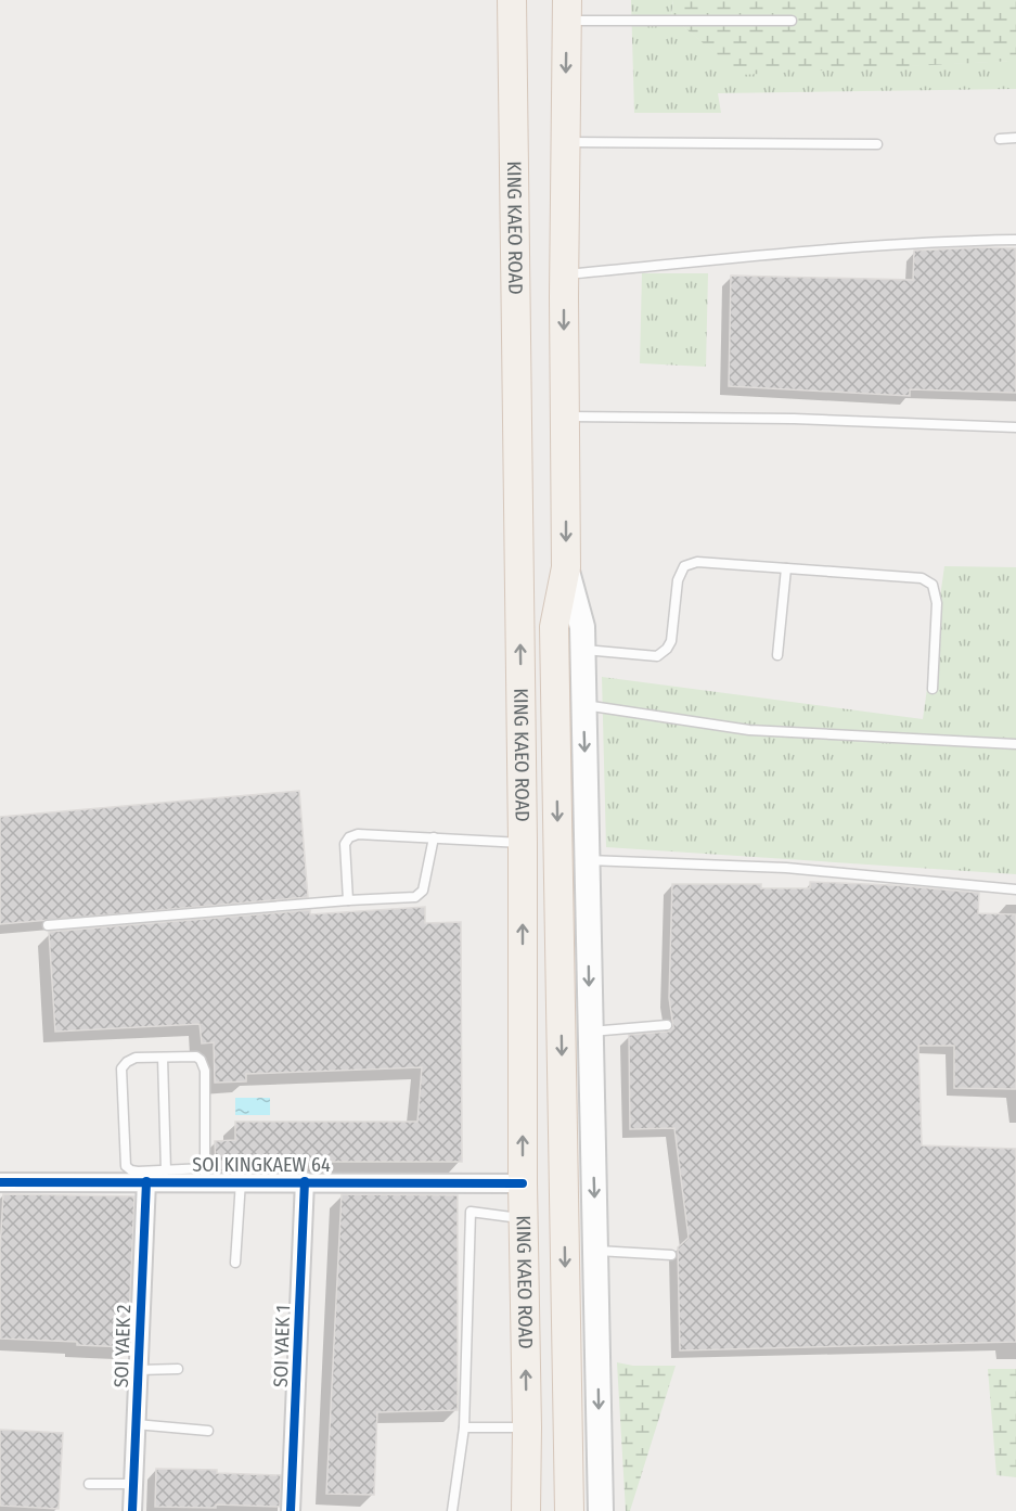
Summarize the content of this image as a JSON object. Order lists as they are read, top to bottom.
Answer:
{
  "streets": {
    "main road": ["KING KAEO ROAD"],
    "street": ["SOI KINGKAEW 64", "SOI YAEK 2", "SOI YAEK 1"]
  },
  "crossings": [
    ["KING KAEO ROAD", "SOI KINGKAEW 64"],
    ["SOI KINGKAEW 64", "SOI YAEK 2"],
    ["SOI KINGKAEW 64", "SOI YAEK 1"]
  ]
}
